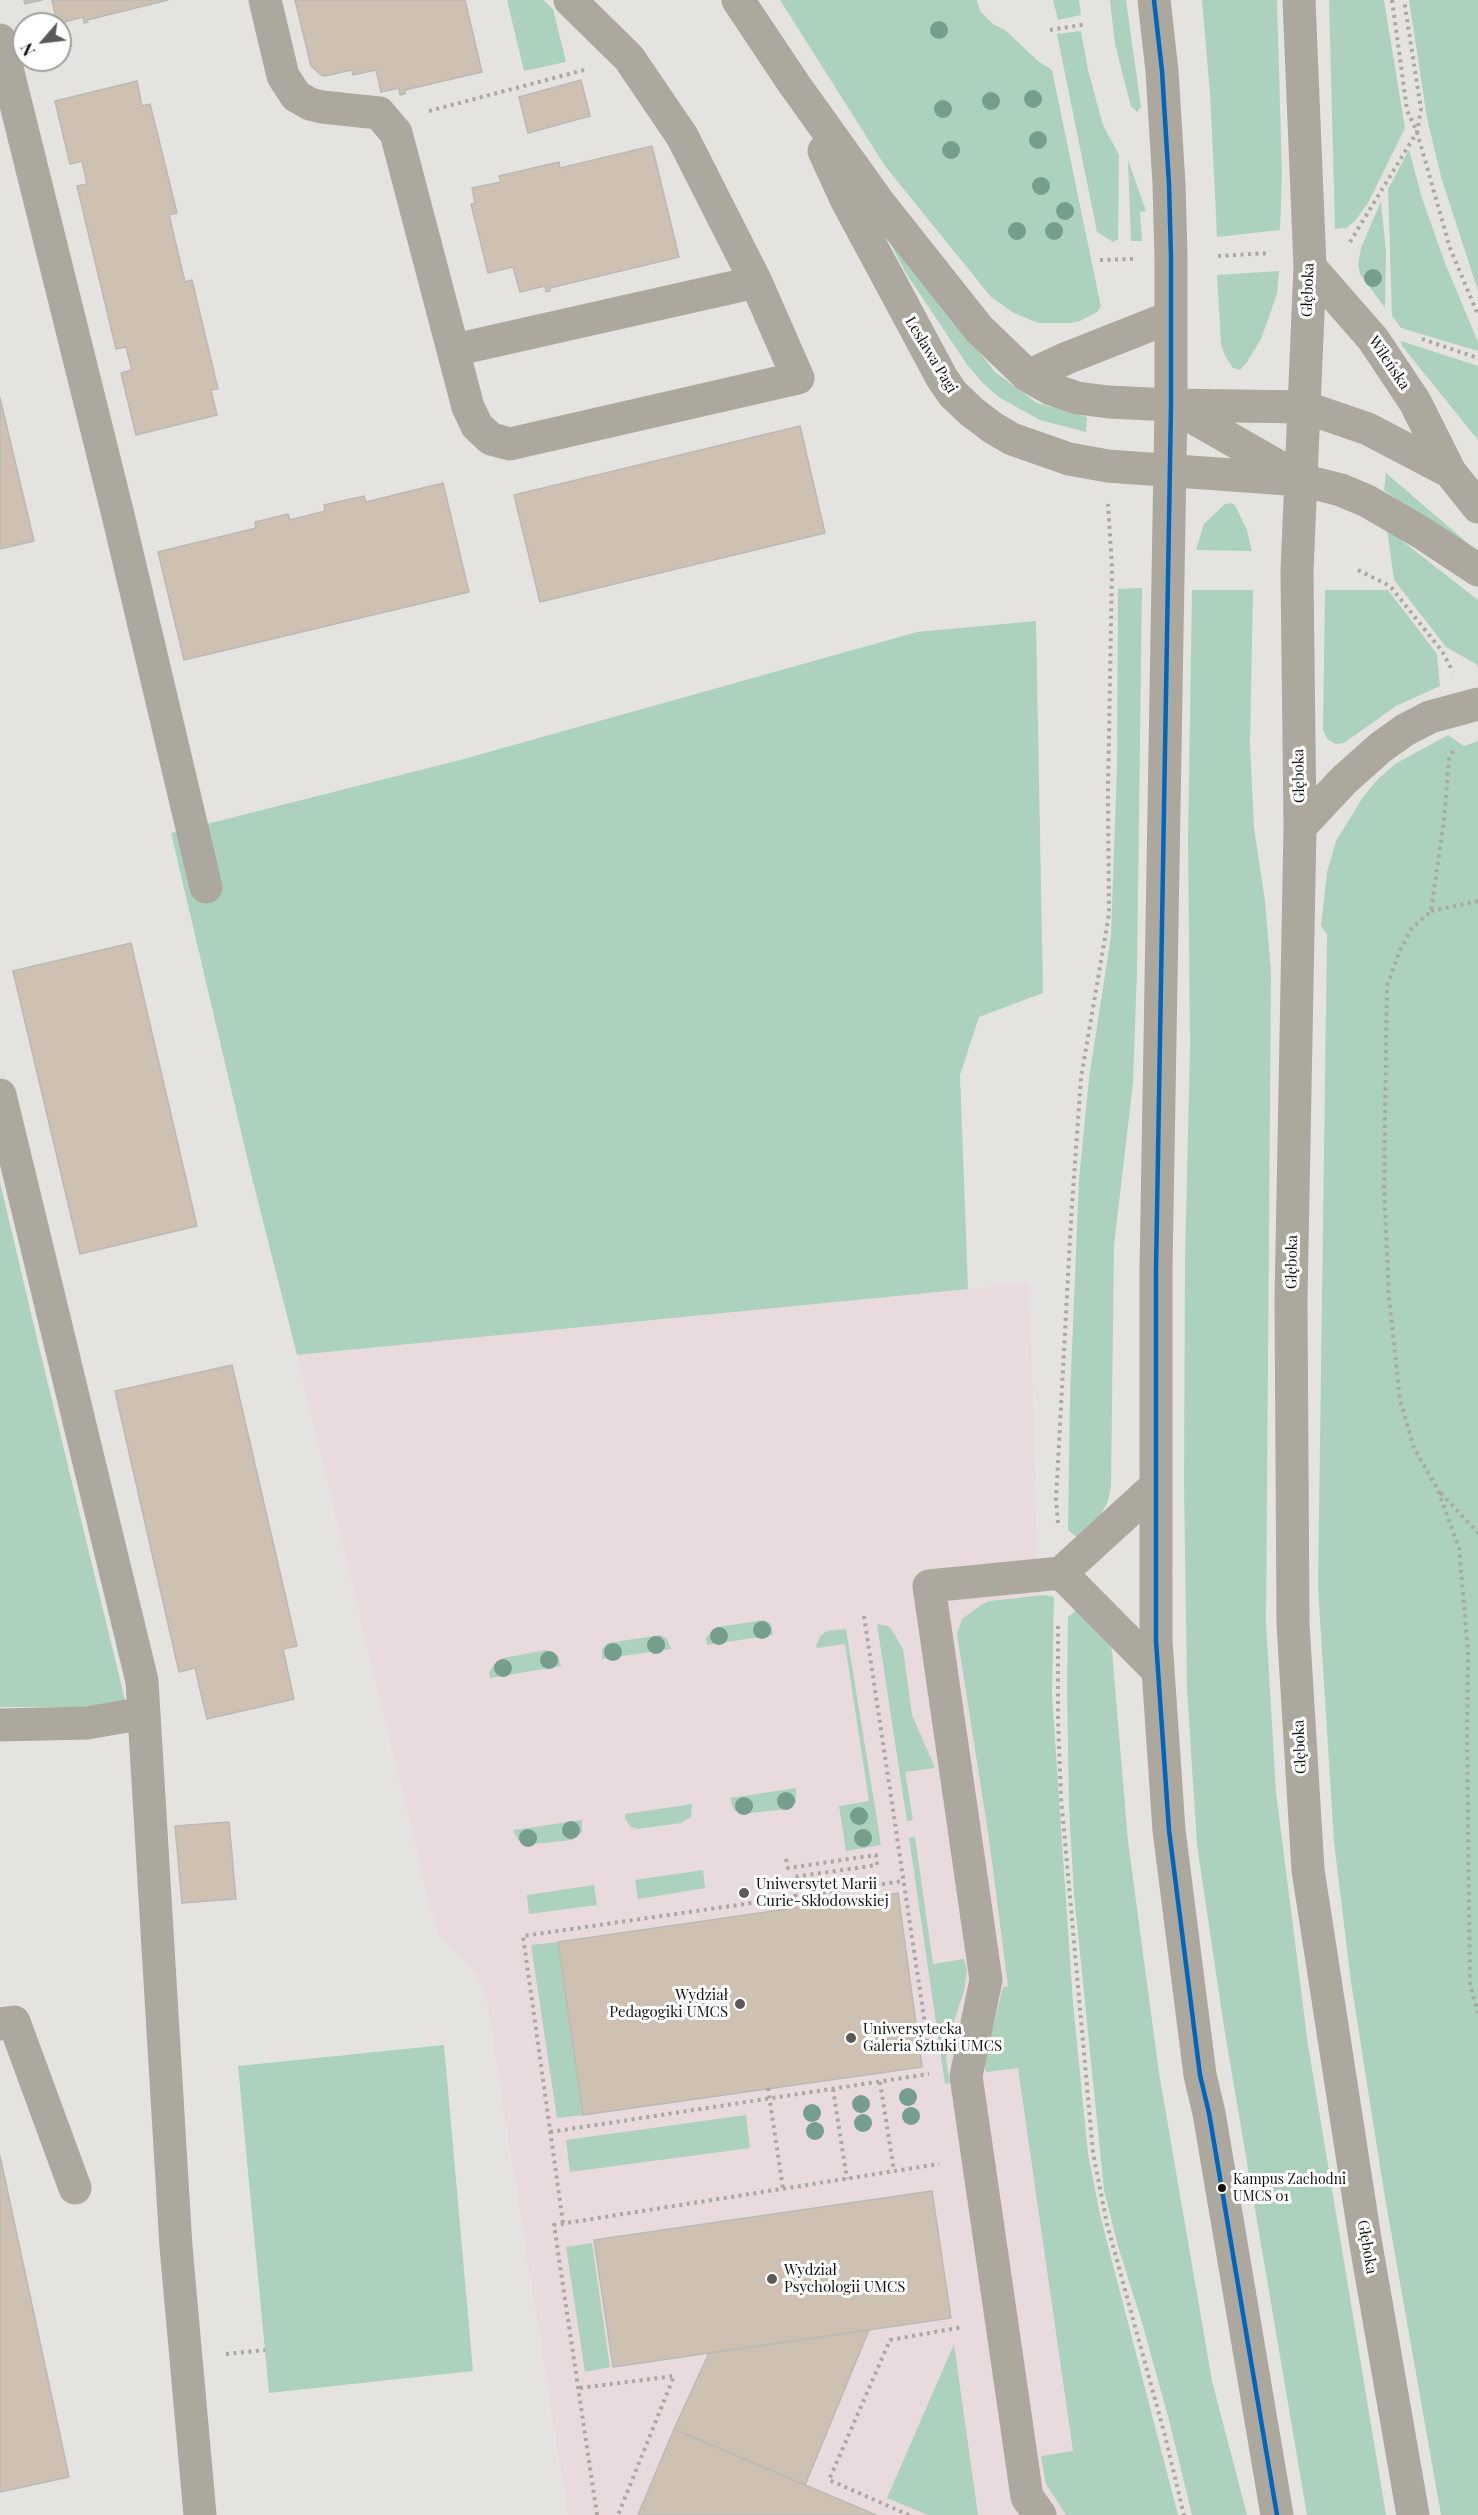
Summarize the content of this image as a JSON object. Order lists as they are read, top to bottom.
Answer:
{
  "streets": {
    "street": ["Głęboka", "Lesława Pagi", "Wileńska"]
  },
  "crossings": [
    ["Głęboka", "Lesława Pagi"],
    ["Głęboka", "Wileńska"],
    ["Lesława Pagi", "Wileńska"]
  ],
  "places": [
    "Uniwersytet Marii Curie-Skłodowskiej",
    "Wydział Pedagogiki UMCS",
    "Uniwersytecka Galeria Sztuki UMCS",
    "Kampus Zachodni UMCS 01",
    "Wydział Psychologii UMCS"
  ],
  "north": "bottom left"
}
